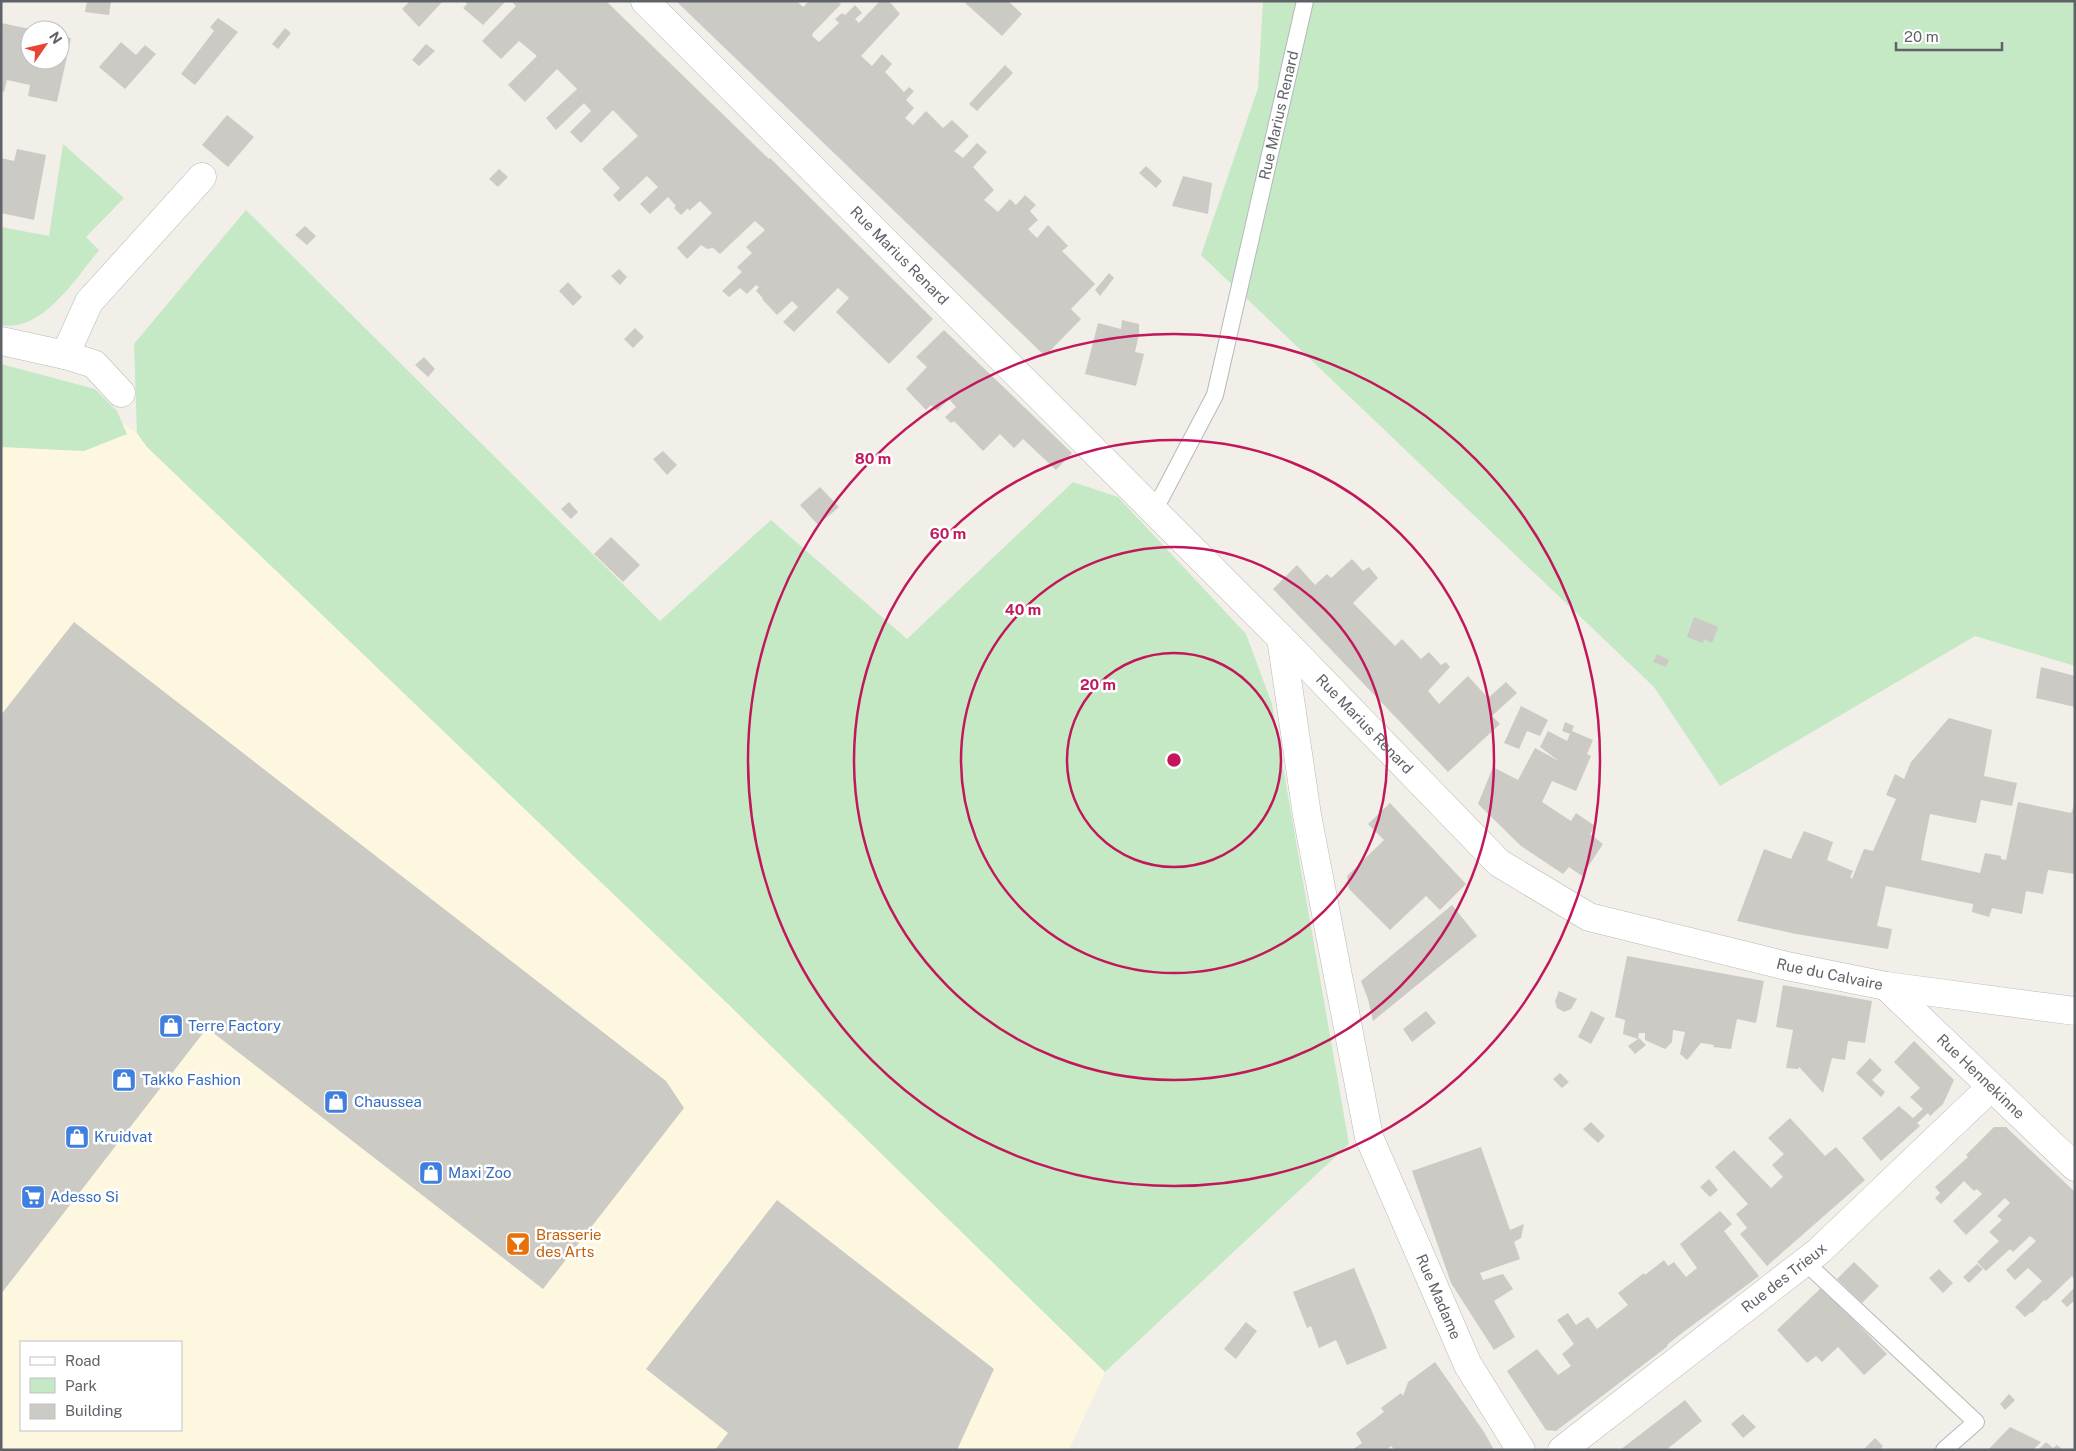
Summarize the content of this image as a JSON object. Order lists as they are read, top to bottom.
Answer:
{
  "streets": {
    "street": [
      "Rue Marius Renard",
      "Rue du Calvaire",
      "Rue Hennekinne",
      "Rue des Trieux",
      "Rue Madame"
    ]
  },
  "crossings": [
    ["Rue Marius Renard", "Rue du Calvaire"],
    ["Rue Marius Renard", "Rue Madame"],
    ["Rue du Calvaire", "Rue Hennekinne"],
    ["Rue Hennekinne", "Rue des Trieux"]
  ],
  "places": {
    "shop": [
      "Terre Factory",
      "Takko Fashion",
      "Chaussea",
      "Kruidvat",
      "Maxi Zoo"
    ],
    "supermarket": ["Adesso Si"],
    "bar": ["Brasserie des Arts"]
  },
  "legend": ["Road", "Park", "Building"],
  "scale_bar": "20 m",
  "north": "top right",
  "rings": [
    "80 m",
    "60 m",
    "40 m",
    "20 m"
  ]
}
